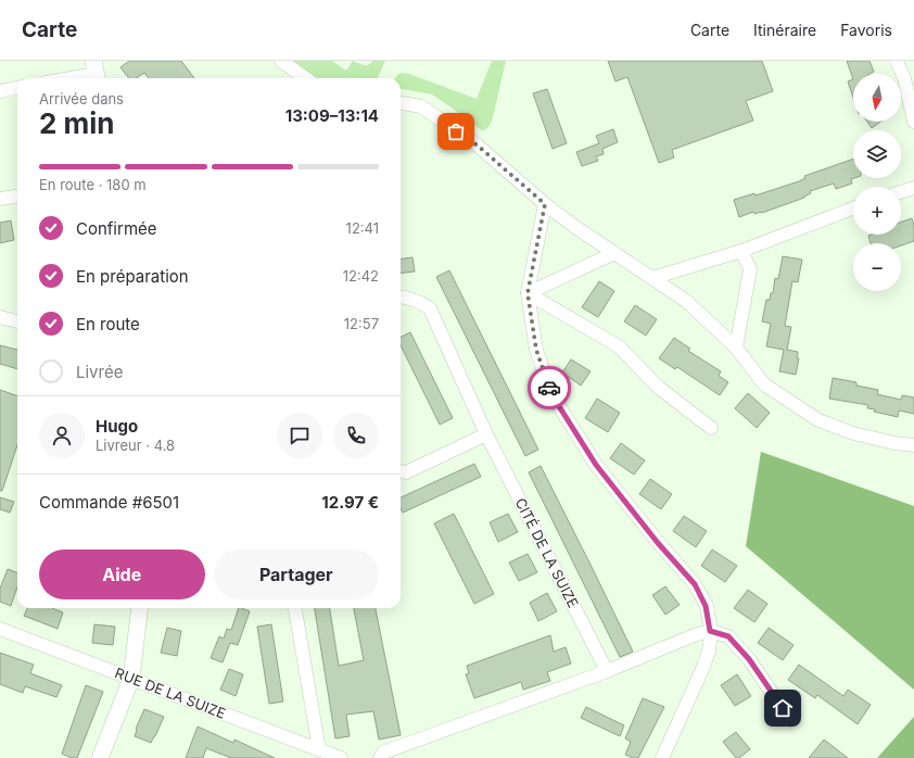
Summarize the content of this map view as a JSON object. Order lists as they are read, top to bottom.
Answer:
{
  "streets": {
    "street": ["CITÉ DE LA SUIZE", "RUE DE LA SUIZE"]
  },
  "north": "bottom",
  "page": {
    "header": "Carte",
    "nav": ["Carte", "Itinéraire", "Favoris"],
    "map_buttons": ["+", "−"],
    "heading": ["2 min", "Arrivée dans", "13:09–13:14"],
    "panel": [
      "Hugo",
      "Livreur · 4.8",
      "Commande #6501",
      "12.97 €"
    ],
    "bar": "En route · 180 m",
    "list": [
      ["Confirmée", "12:41"],
      ["En préparation", "12:42"],
      ["En route", "12:57"],
      "Livrée"
    ],
    "buttons": ["Aide", "Partager"]
  }
}
